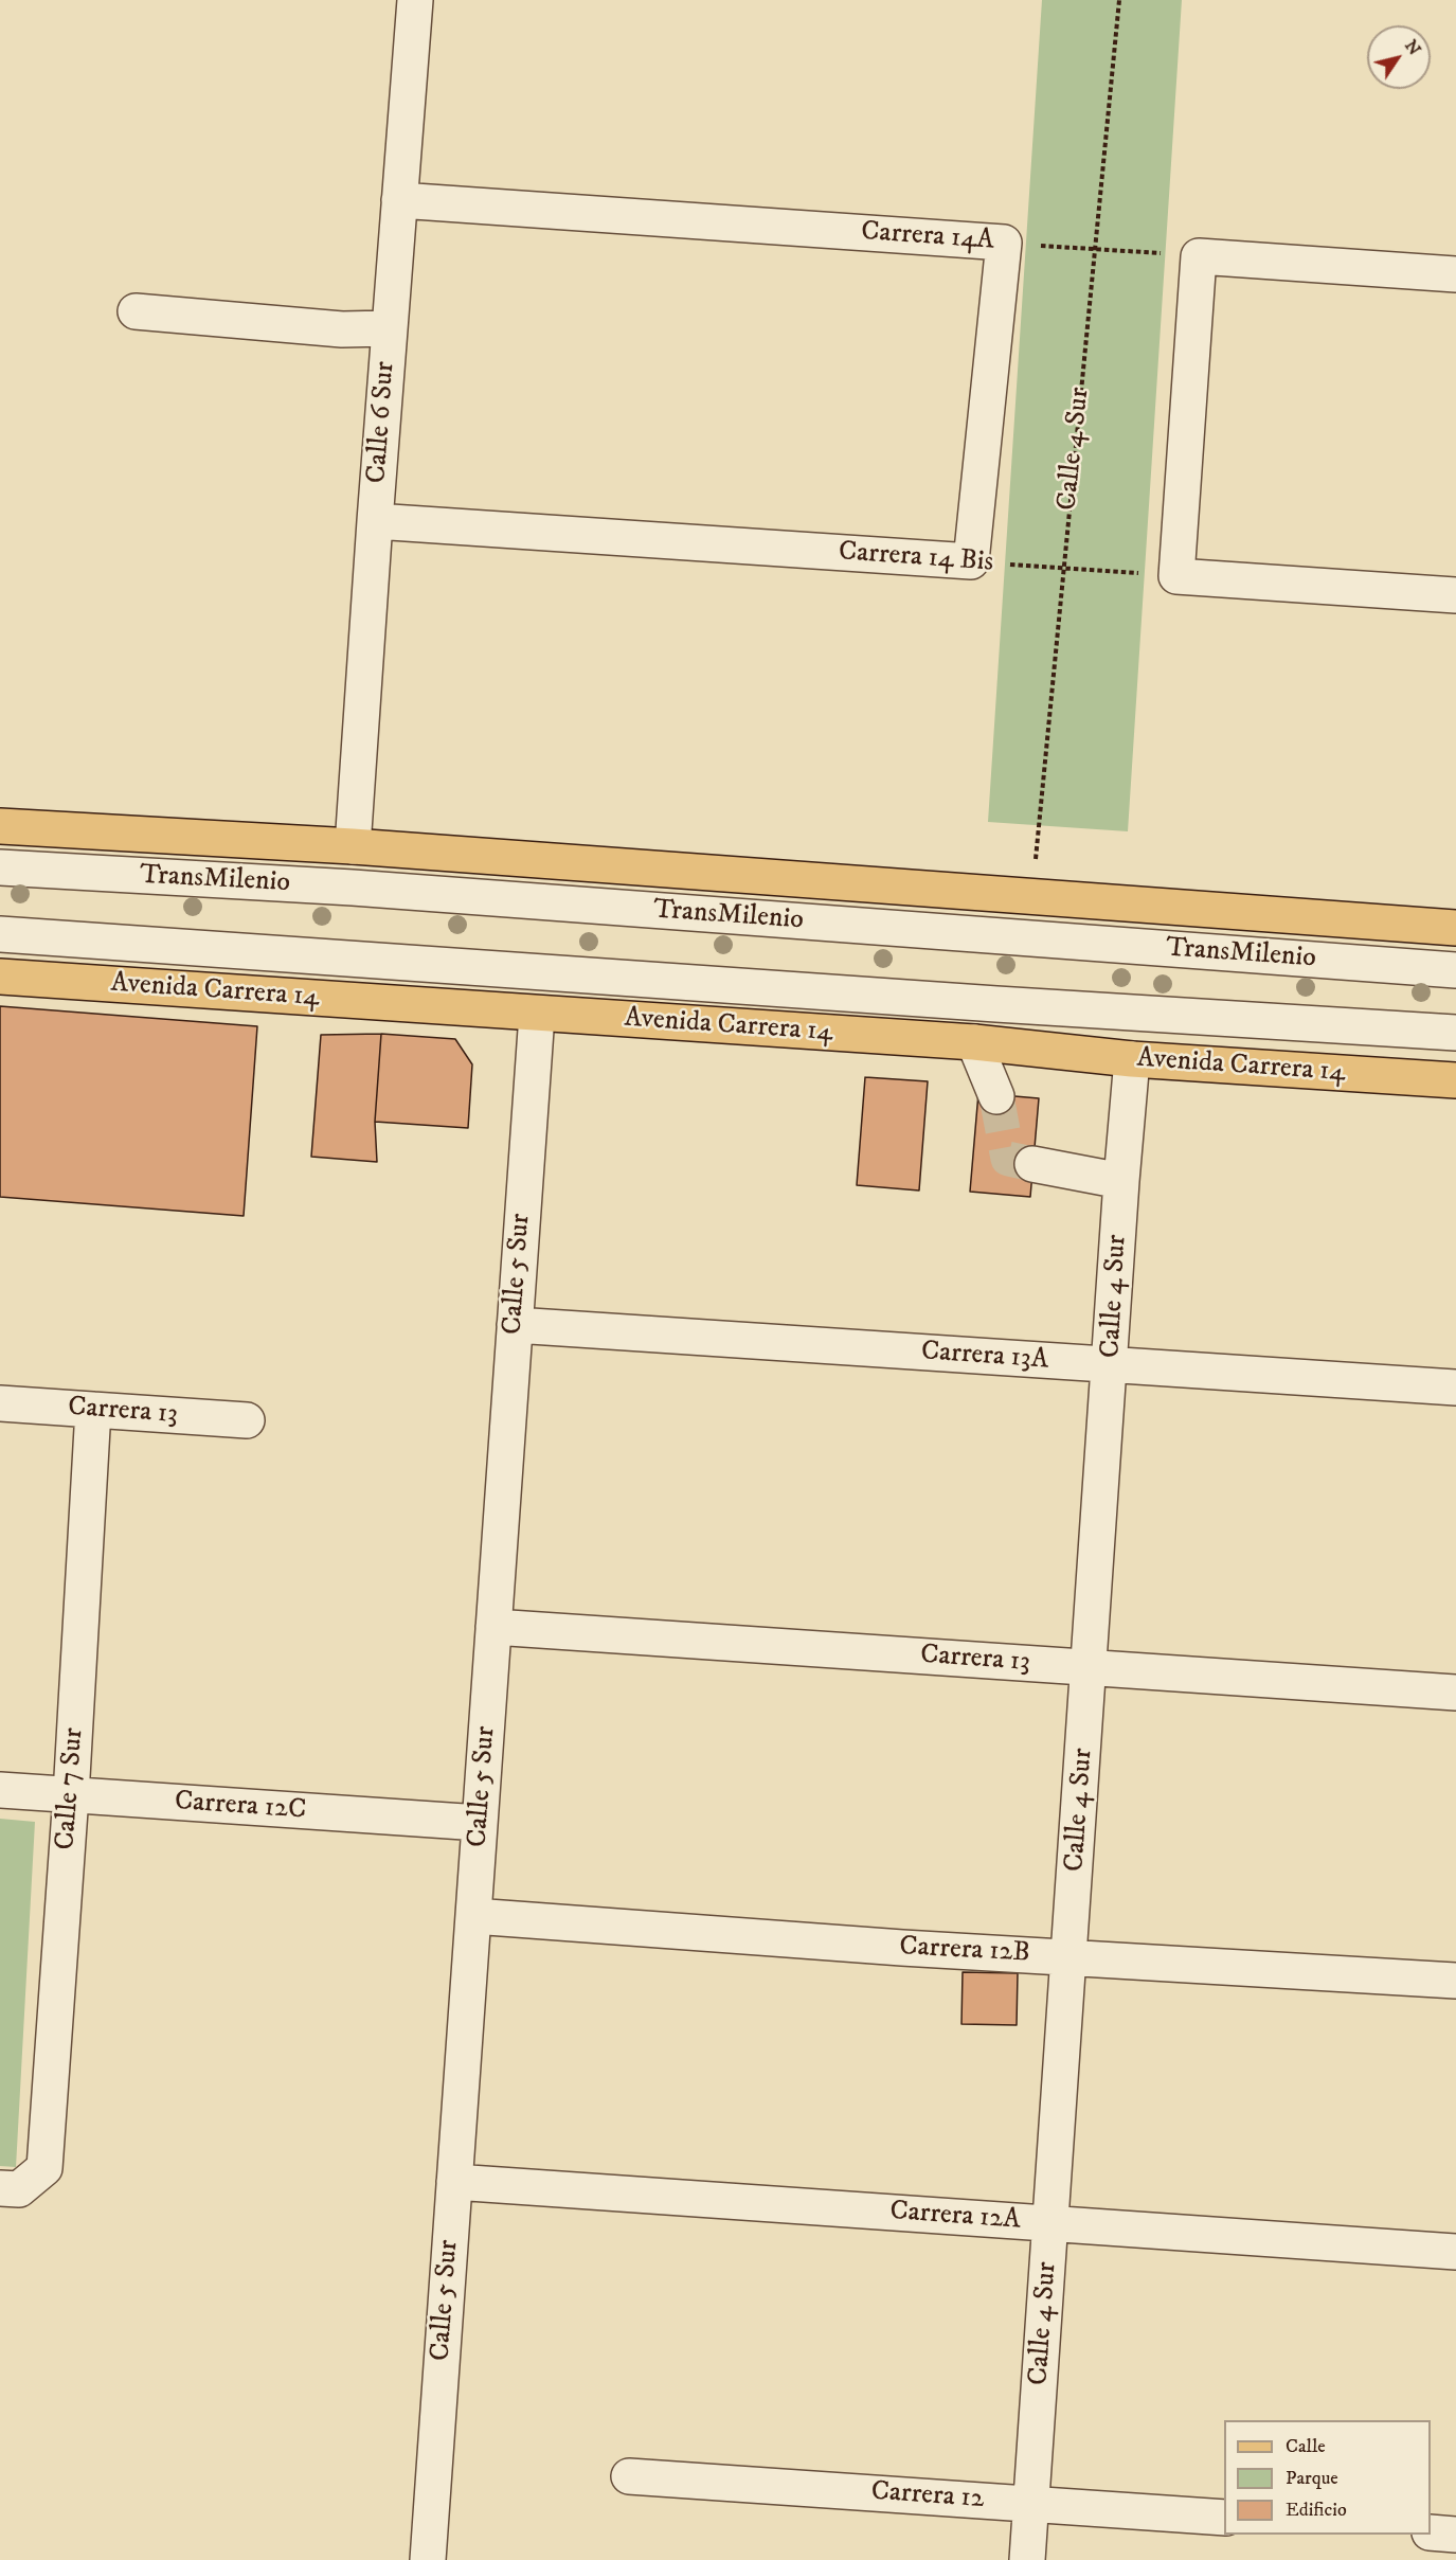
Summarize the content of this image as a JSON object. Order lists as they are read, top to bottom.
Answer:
{
  "streets": {
    "main road": ["Avenida Carrera 14"],
    "street": [
      "Carrera 14A",
      "Calle 6 Sur",
      "Calle 4 Sur",
      "Carrera 14 Bis",
      "TransMilenio",
      "Calle 5 Sur",
      "Carrera 13A",
      "Carrera 13",
      "Calle 7 Sur",
      "Carrera 12C",
      "Carrera 12B",
      "Carrera 12A",
      "Carrera 12"
    ]
  },
  "crossings": [
    ["Carrera 14A", "Calle 6 Sur"],
    ["Carrera 14A", "Calle 4 Sur"],
    ["Calle 6 Sur", "Carrera 14 Bis"],
    ["Calle 4 Sur", "Carrera 14 Bis"],
    ["Calle 4 Sur", "Avenida Carrera 14"],
    ["Calle 4 Sur", "Carrera 13A"],
    ["Calle 4 Sur", "Carrera 13"],
    ["Calle 4 Sur", "Carrera 12B"],
    ["Calle 4 Sur", "Carrera 12A"],
    ["Calle 4 Sur", "Carrera 12"],
    ["Avenida Carrera 14", "Calle 5 Sur"],
    ["Calle 5 Sur", "Carrera 13A"],
    ["Calle 5 Sur", "Carrera 13"],
    ["Calle 5 Sur", "Carrera 12C"],
    ["Calle 5 Sur", "Carrera 12B"],
    ["Calle 5 Sur", "Carrera 12A"],
    ["Carrera 13", "Calle 7 Sur"],
    ["Calle 7 Sur", "Carrera 12C"]
  ],
  "legend": ["Calle", "Parque", "Edificio"],
  "north": "top right"
}
